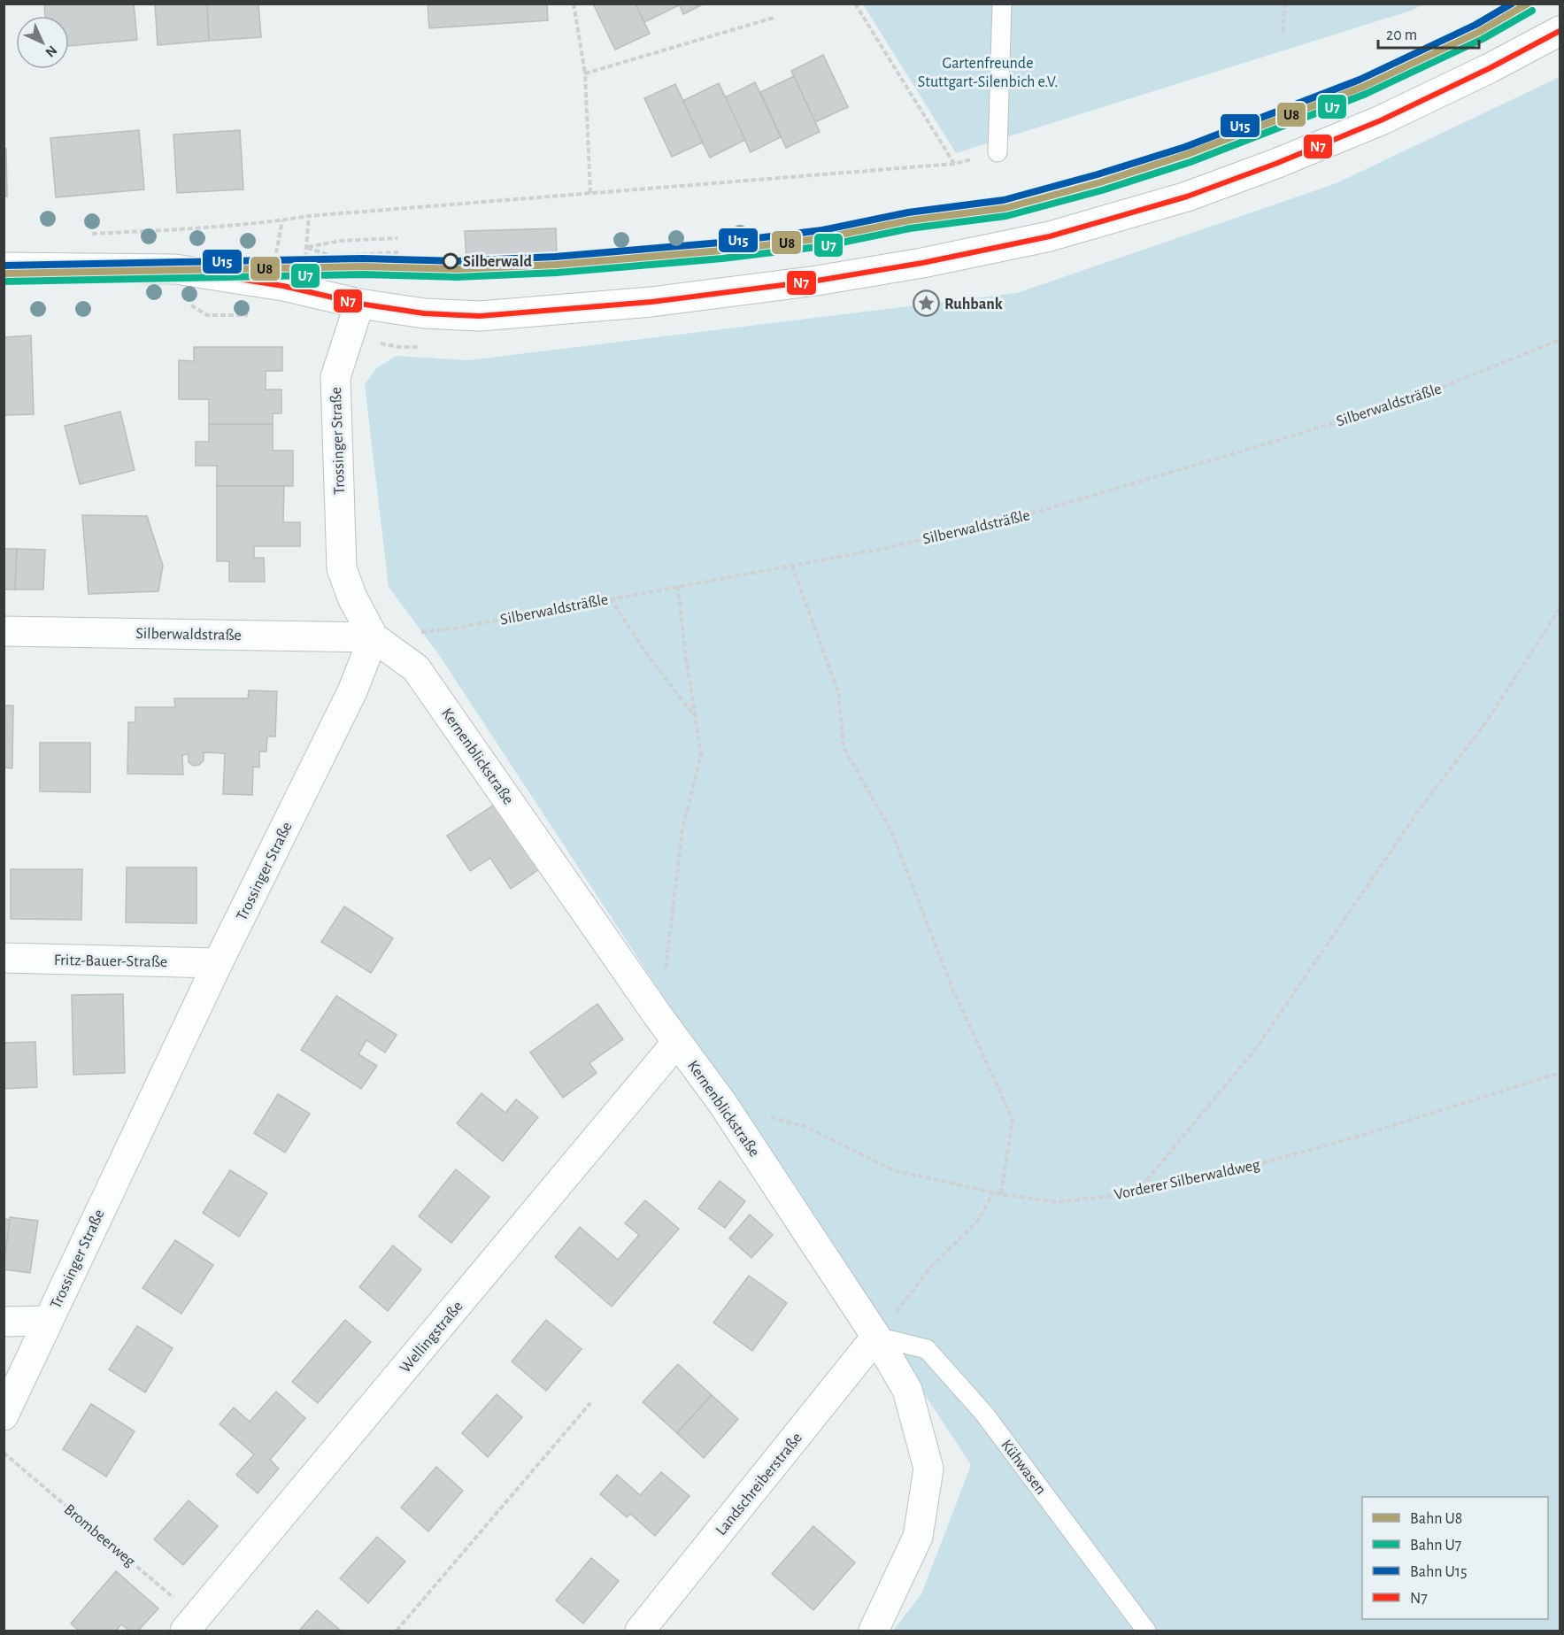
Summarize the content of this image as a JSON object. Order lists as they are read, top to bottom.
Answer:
{
  "streets": {
    "street": [
      "Trossinger Straße",
      "Silberwaldstraße",
      "Kernenblickstraße",
      "Fritz-Bauer-Straße",
      "Wellingstraße",
      "Landschreiberstraße"
    ],
    "lane": ["Kühwasen"],
    "path": ["Silberwaldsträßle", "Vorderer Silberwaldweg", "Brombeerweg"]
  },
  "crossings": [
    ["Silberwaldsträßle", "Trossinger Straße"],
    ["Silberwaldsträßle", "Silberwaldstraße"],
    ["Silberwaldsträßle", "Kernenblickstraße"],
    ["Trossinger Straße", "Silberwaldstraße"],
    ["Trossinger Straße", "Kernenblickstraße"],
    ["Trossinger Straße", "Fritz-Bauer-Straße"],
    ["Silberwaldstraße", "Kernenblickstraße"],
    ["Kernenblickstraße", "Vorderer Silberwaldweg"],
    ["Kernenblickstraße", "Wellingstraße"],
    ["Kernenblickstraße", "Kühwasen"],
    ["Kernenblickstraße", "Landschreiberstraße"],
    ["Wellingstraße", "Brombeerweg"],
    ["Kühwasen", "Landschreiberstraße"]
  ],
  "parks": ["Gartenfreunde Stuttgart-Silenbich e.V."],
  "places": {
    "other": ["Silberwald"],
    "place": ["Ruhbank"]
  },
  "lines": [
    "rail line U8",
    "rail line U15",
    "rail line U7",
    "transit line N7"
  ],
  "legend": [
    "Bahn U8",
    "Bahn U7",
    "Bahn U15",
    "N7"
  ],
  "scale_bar": "20 m",
  "north": "bottom right"
}
